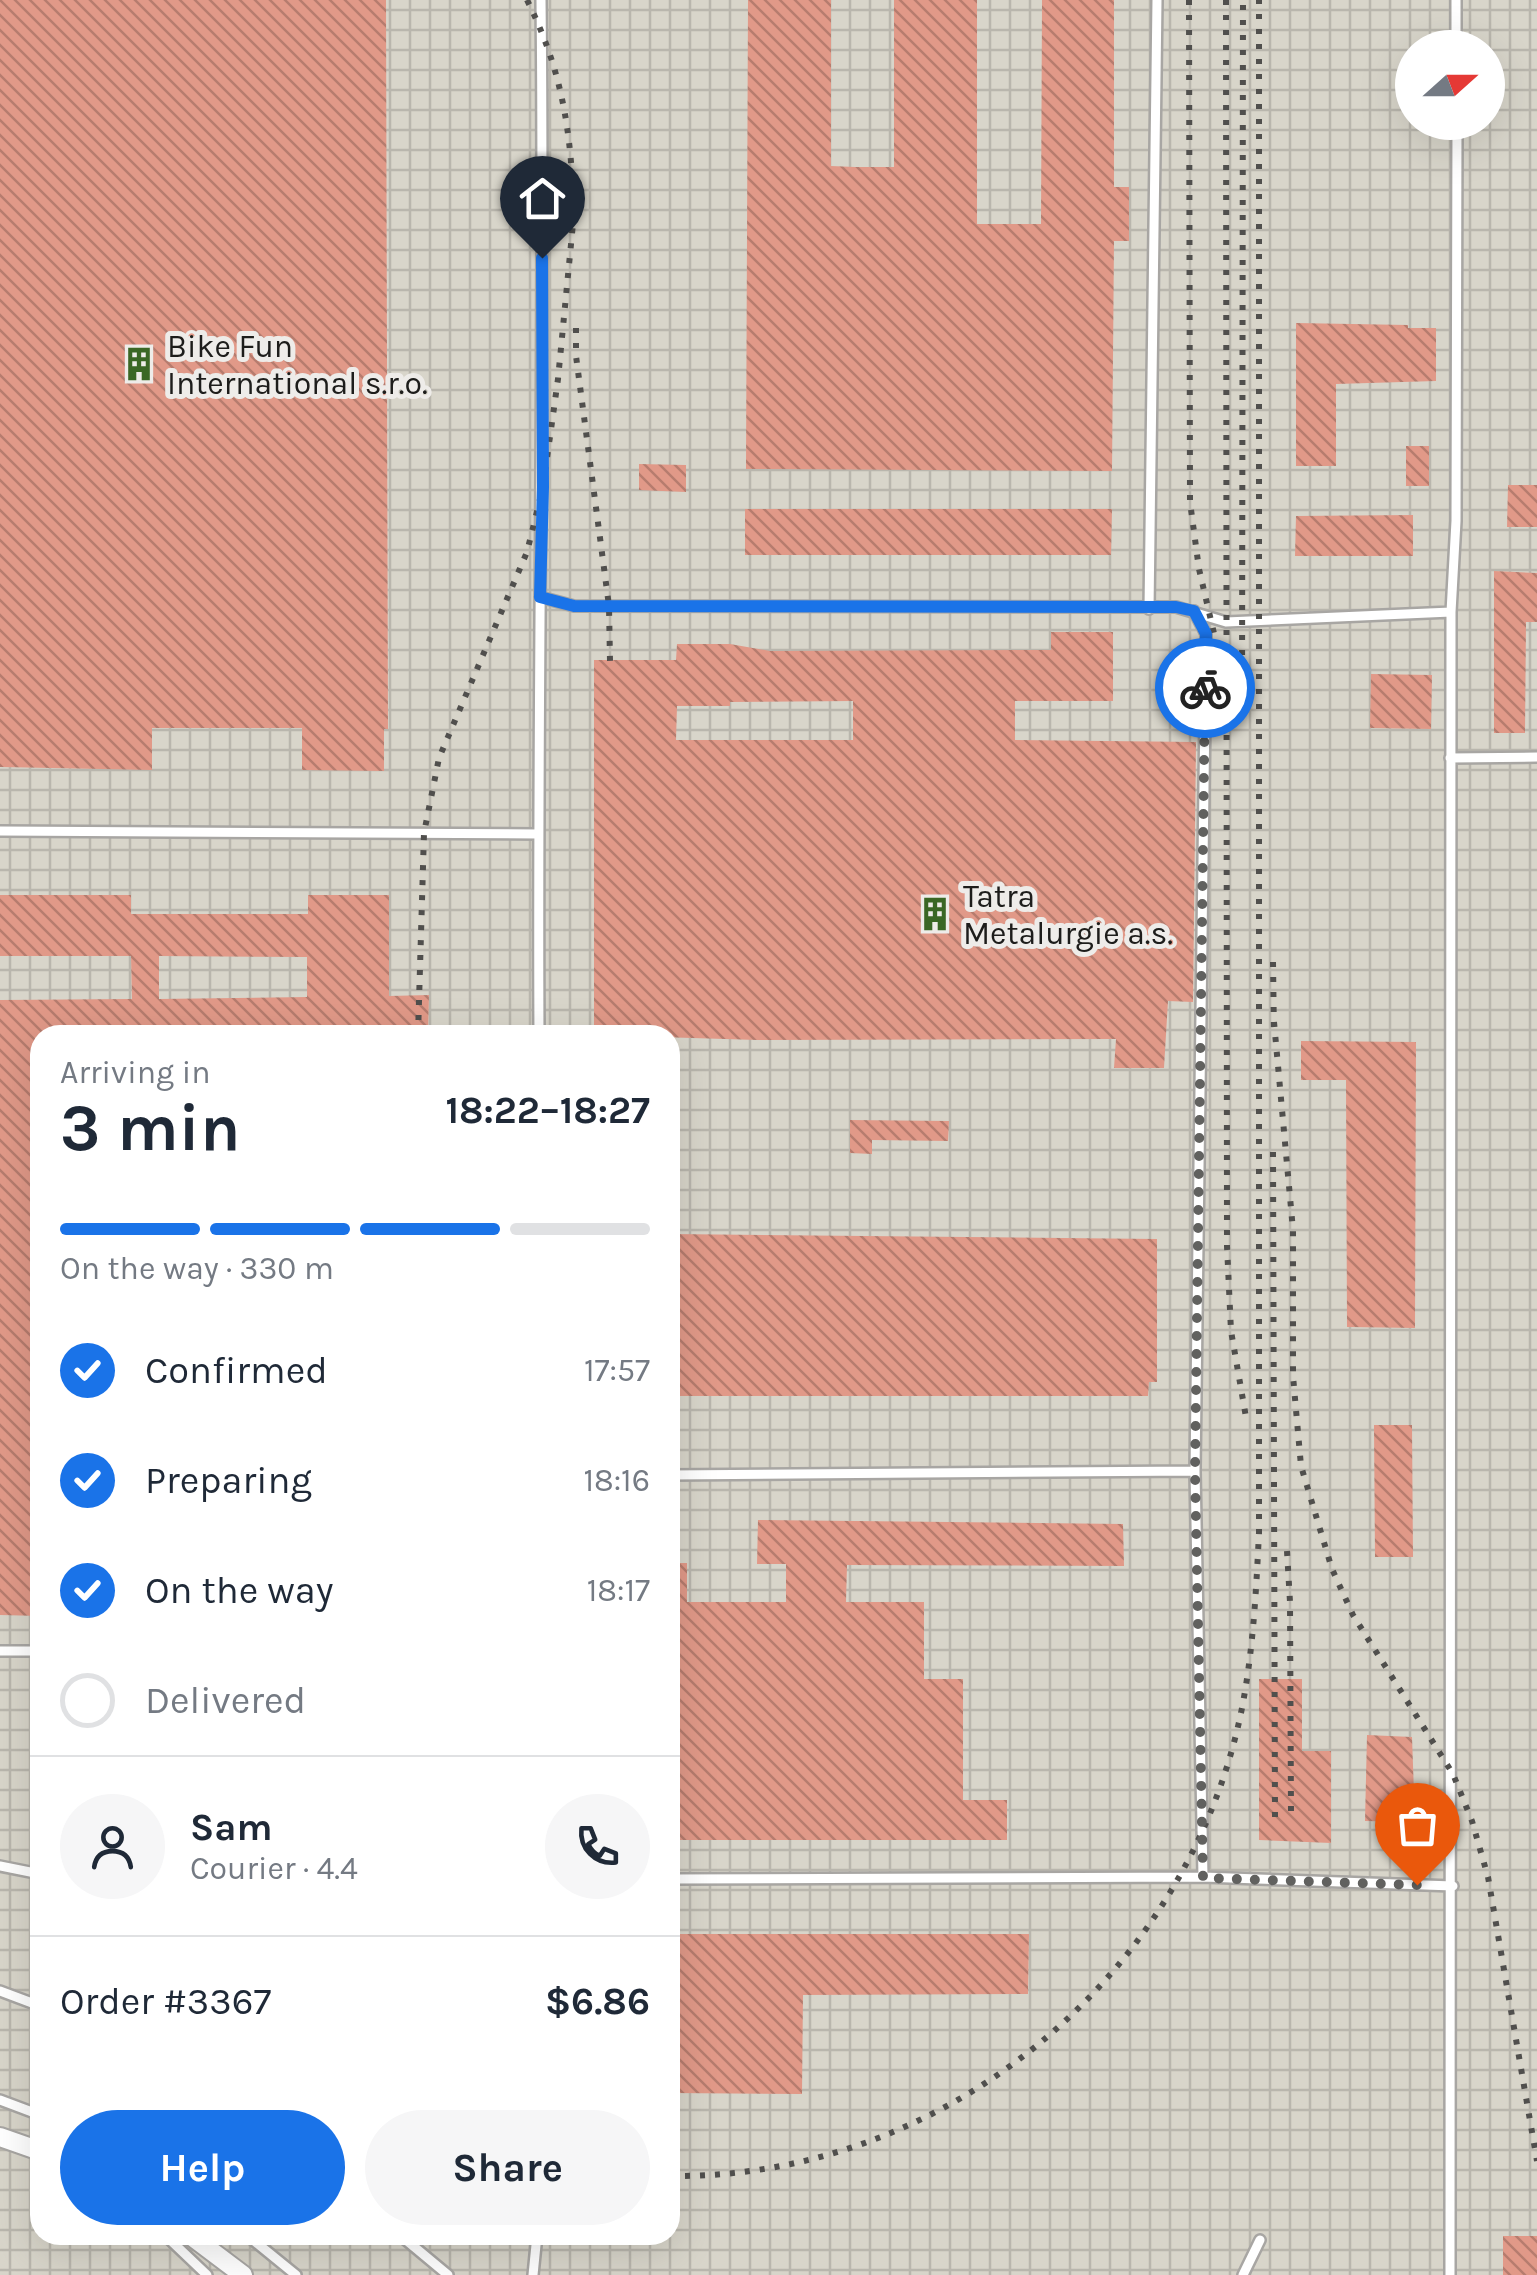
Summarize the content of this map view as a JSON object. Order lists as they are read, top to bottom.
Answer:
{
  "places": {
    "building": ["Bike Fun International s.r.o.", "Tatra Metalurgie a.s."]
  },
  "north": "right",
  "page": {
    "heading": ["3 min", "Arriving in", "18:22–18:27"],
    "panel": [
      "Sam",
      "Courier · 4.4",
      "Order #3367",
      "$6.86"
    ],
    "bar": "On the way · 330 m",
    "list": [
      ["Confirmed", "17:57"],
      ["Preparing", "18:16"],
      ["On the way", "18:17"],
      "Delivered"
    ],
    "buttons": ["Help", "Share"]
  }
}
